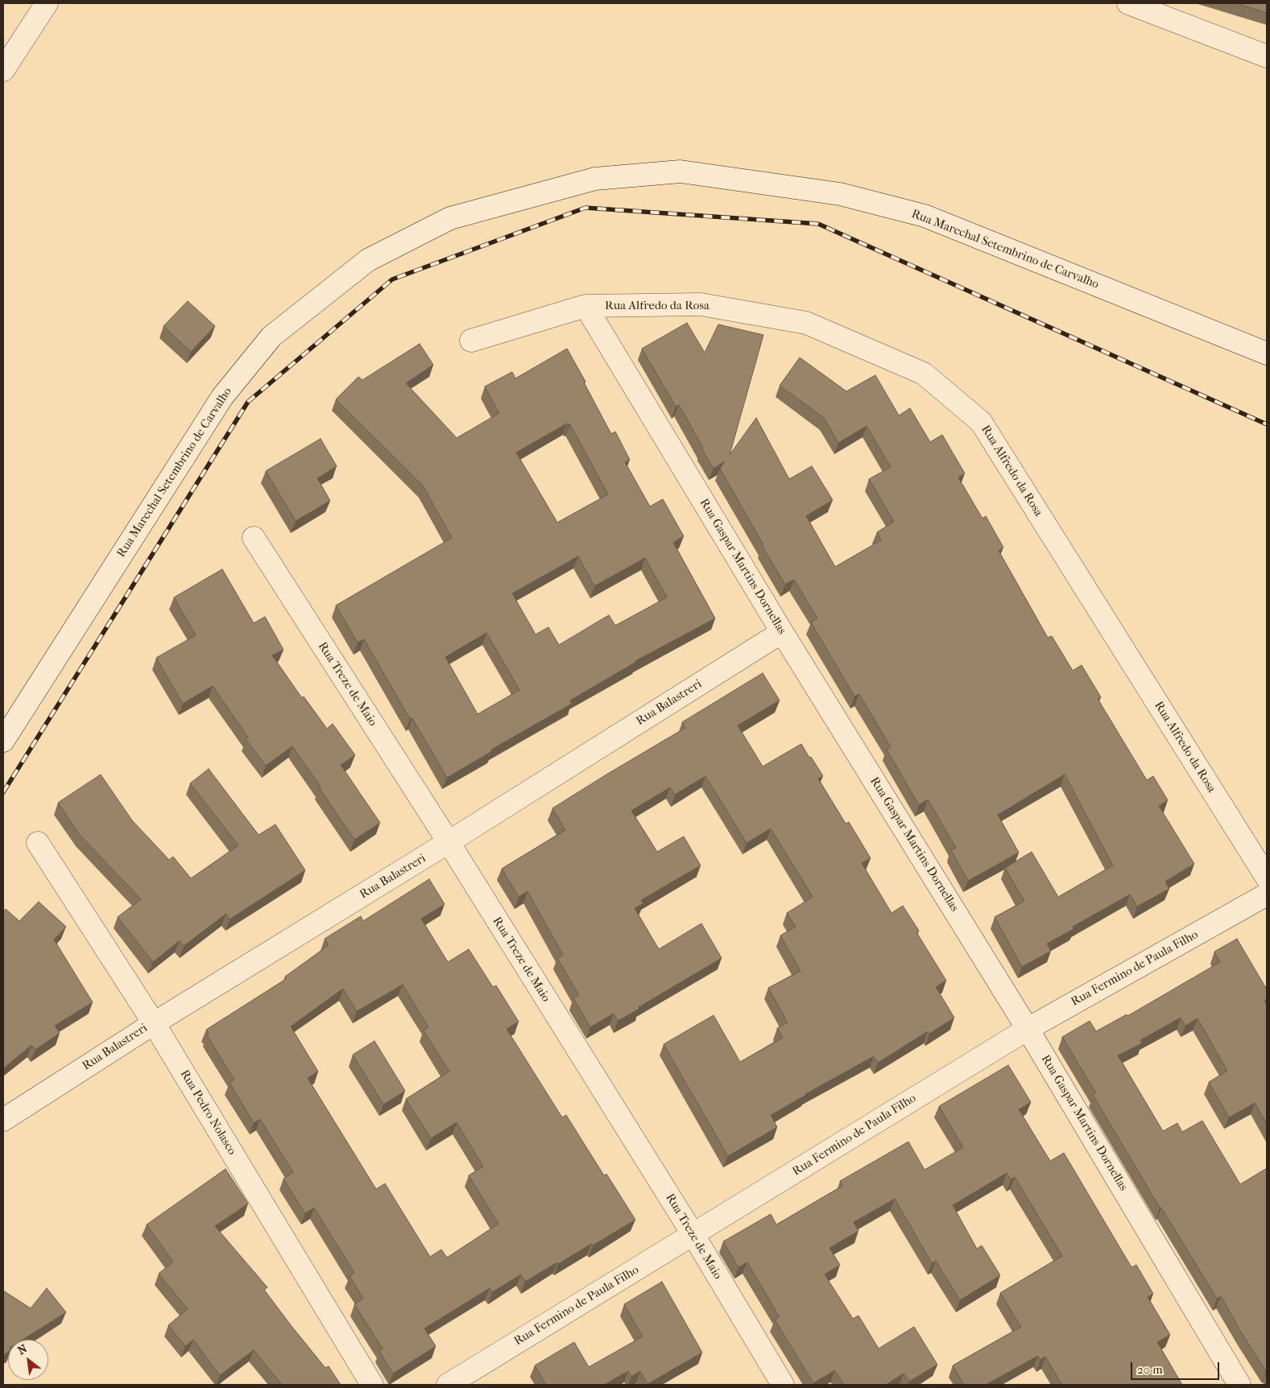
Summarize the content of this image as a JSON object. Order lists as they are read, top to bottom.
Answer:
{
  "streets": {
    "street": [
      "Rua Marechal Setembrino de Carvalho",
      "Rua Alfredo da Rosa",
      "Rua Gaspar Martins Dornellas",
      "Rua Treze de Maio",
      "Rua Balastreri",
      "Rua Fermino de Paula Filho",
      "Rua Pedro Nolasco"
    ]
  },
  "crossings": [
    ["Rua Alfredo da Rosa", "Rua Gaspar Martins Dornellas"],
    ["Rua Gaspar Martins Dornellas", "Rua Balastreri"],
    ["Rua Gaspar Martins Dornellas", "Rua Fermino de Paula Filho"],
    ["Rua Treze de Maio", "Rua Balastreri"],
    ["Rua Treze de Maio", "Rua Fermino de Paula Filho"],
    ["Rua Balastreri", "Rua Pedro Nolasco"]
  ],
  "scale_bar": "20 m",
  "north": "top left"
}
